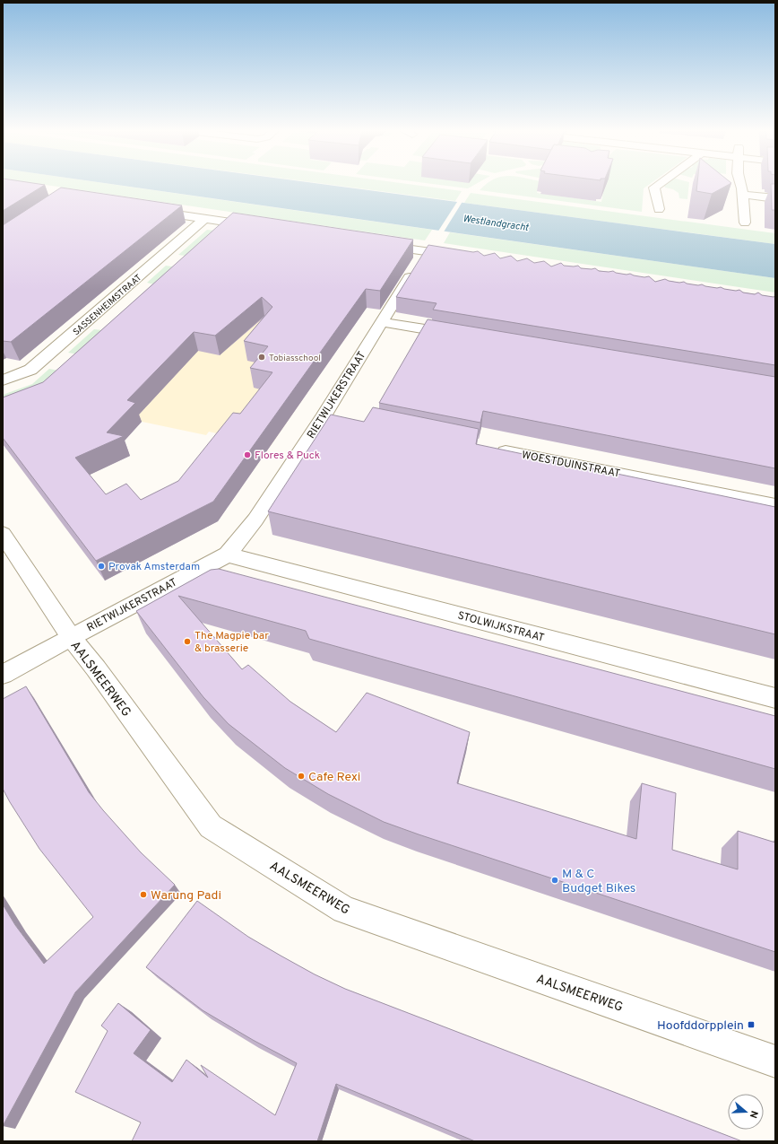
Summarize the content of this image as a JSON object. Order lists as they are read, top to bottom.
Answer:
{
  "streets": {
    "street": [
      "SASSENHEIMSTRAAT",
      "RIETWIJKERSTRAAT",
      "WOESTDUINSTRAAT",
      "STOLWIJKSTRAAT",
      "AALSMEERWEG"
    ]
  },
  "crossings": [
    ["RIETWIJKERSTRAAT", "STOLWIJKSTRAAT"],
    ["RIETWIJKERSTRAAT", "AALSMEERWEG"]
  ],
  "water": ["Westlandgracht"],
  "places": {
    "other": [
      "Tobiasschool",
      "Flores & Puck",
      "Provak Amsterdam",
      "The Magpie bar & brasserie",
      "Cafe Rexi",
      "M & C Budget Bikes",
      "Warung Padi"
    ],
    "transit": ["Hoofddorpplein"]
  },
  "north": "right"
}
